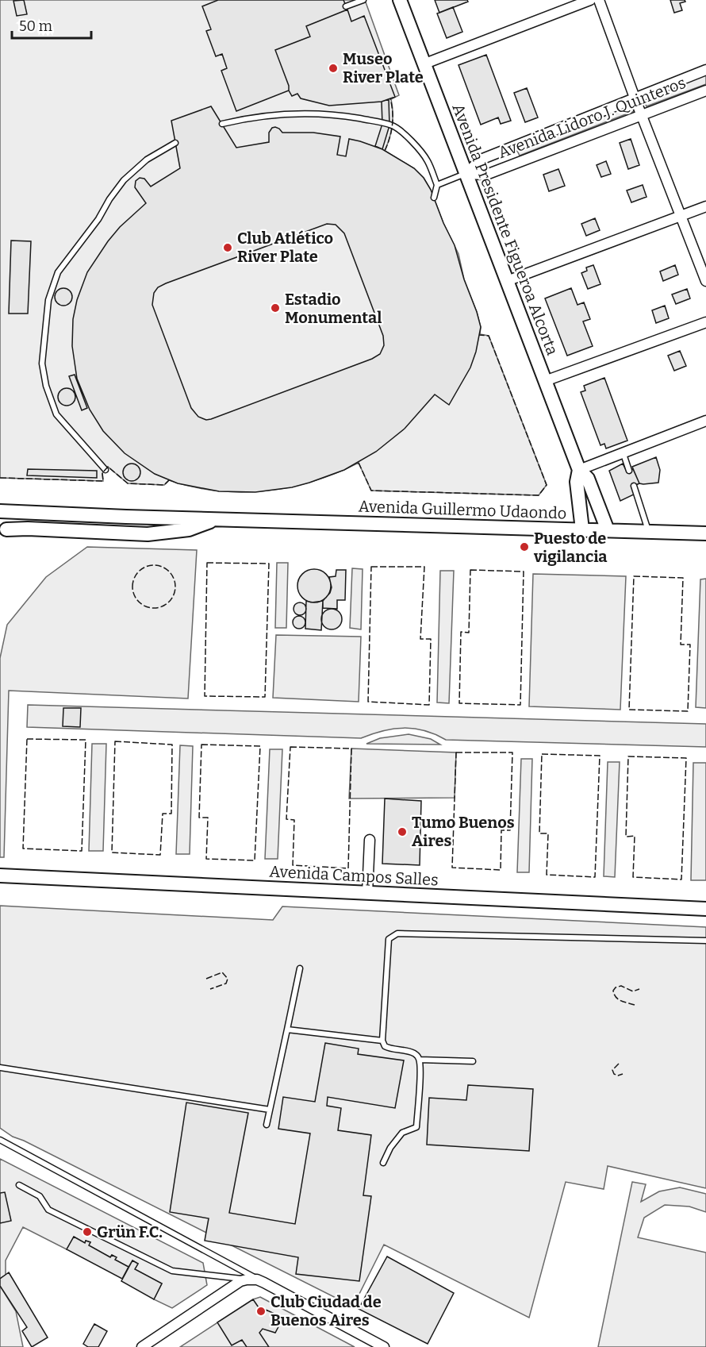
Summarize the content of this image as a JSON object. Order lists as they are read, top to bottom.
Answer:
{
  "streets": {
    "main road": ["Avenida Presidente Figueroa Alcorta", "Avenida Guillermo Udaondo", "Avenida Campos Salles"],
    "street": ["Avenida Lidoro J. Quinteros"]
  },
  "crossings": [
    ["Avenida Lidoro J. Quinteros", "Avenida Presidente Figueroa Alcorta"],
    ["Avenida Presidente Figueroa Alcorta", "Avenida Guillermo Udaondo"]
  ],
  "places": [
    "Museo River Plate",
    "Club Atlético River Plate",
    "Estadio Monumental",
    "Puesto de vigilancia",
    "Tumo Buenos Aires",
    "Grün F.C.",
    "Club Ciudad de Buenos Aires"
  ],
  "scale_bar": "50 m"
}
